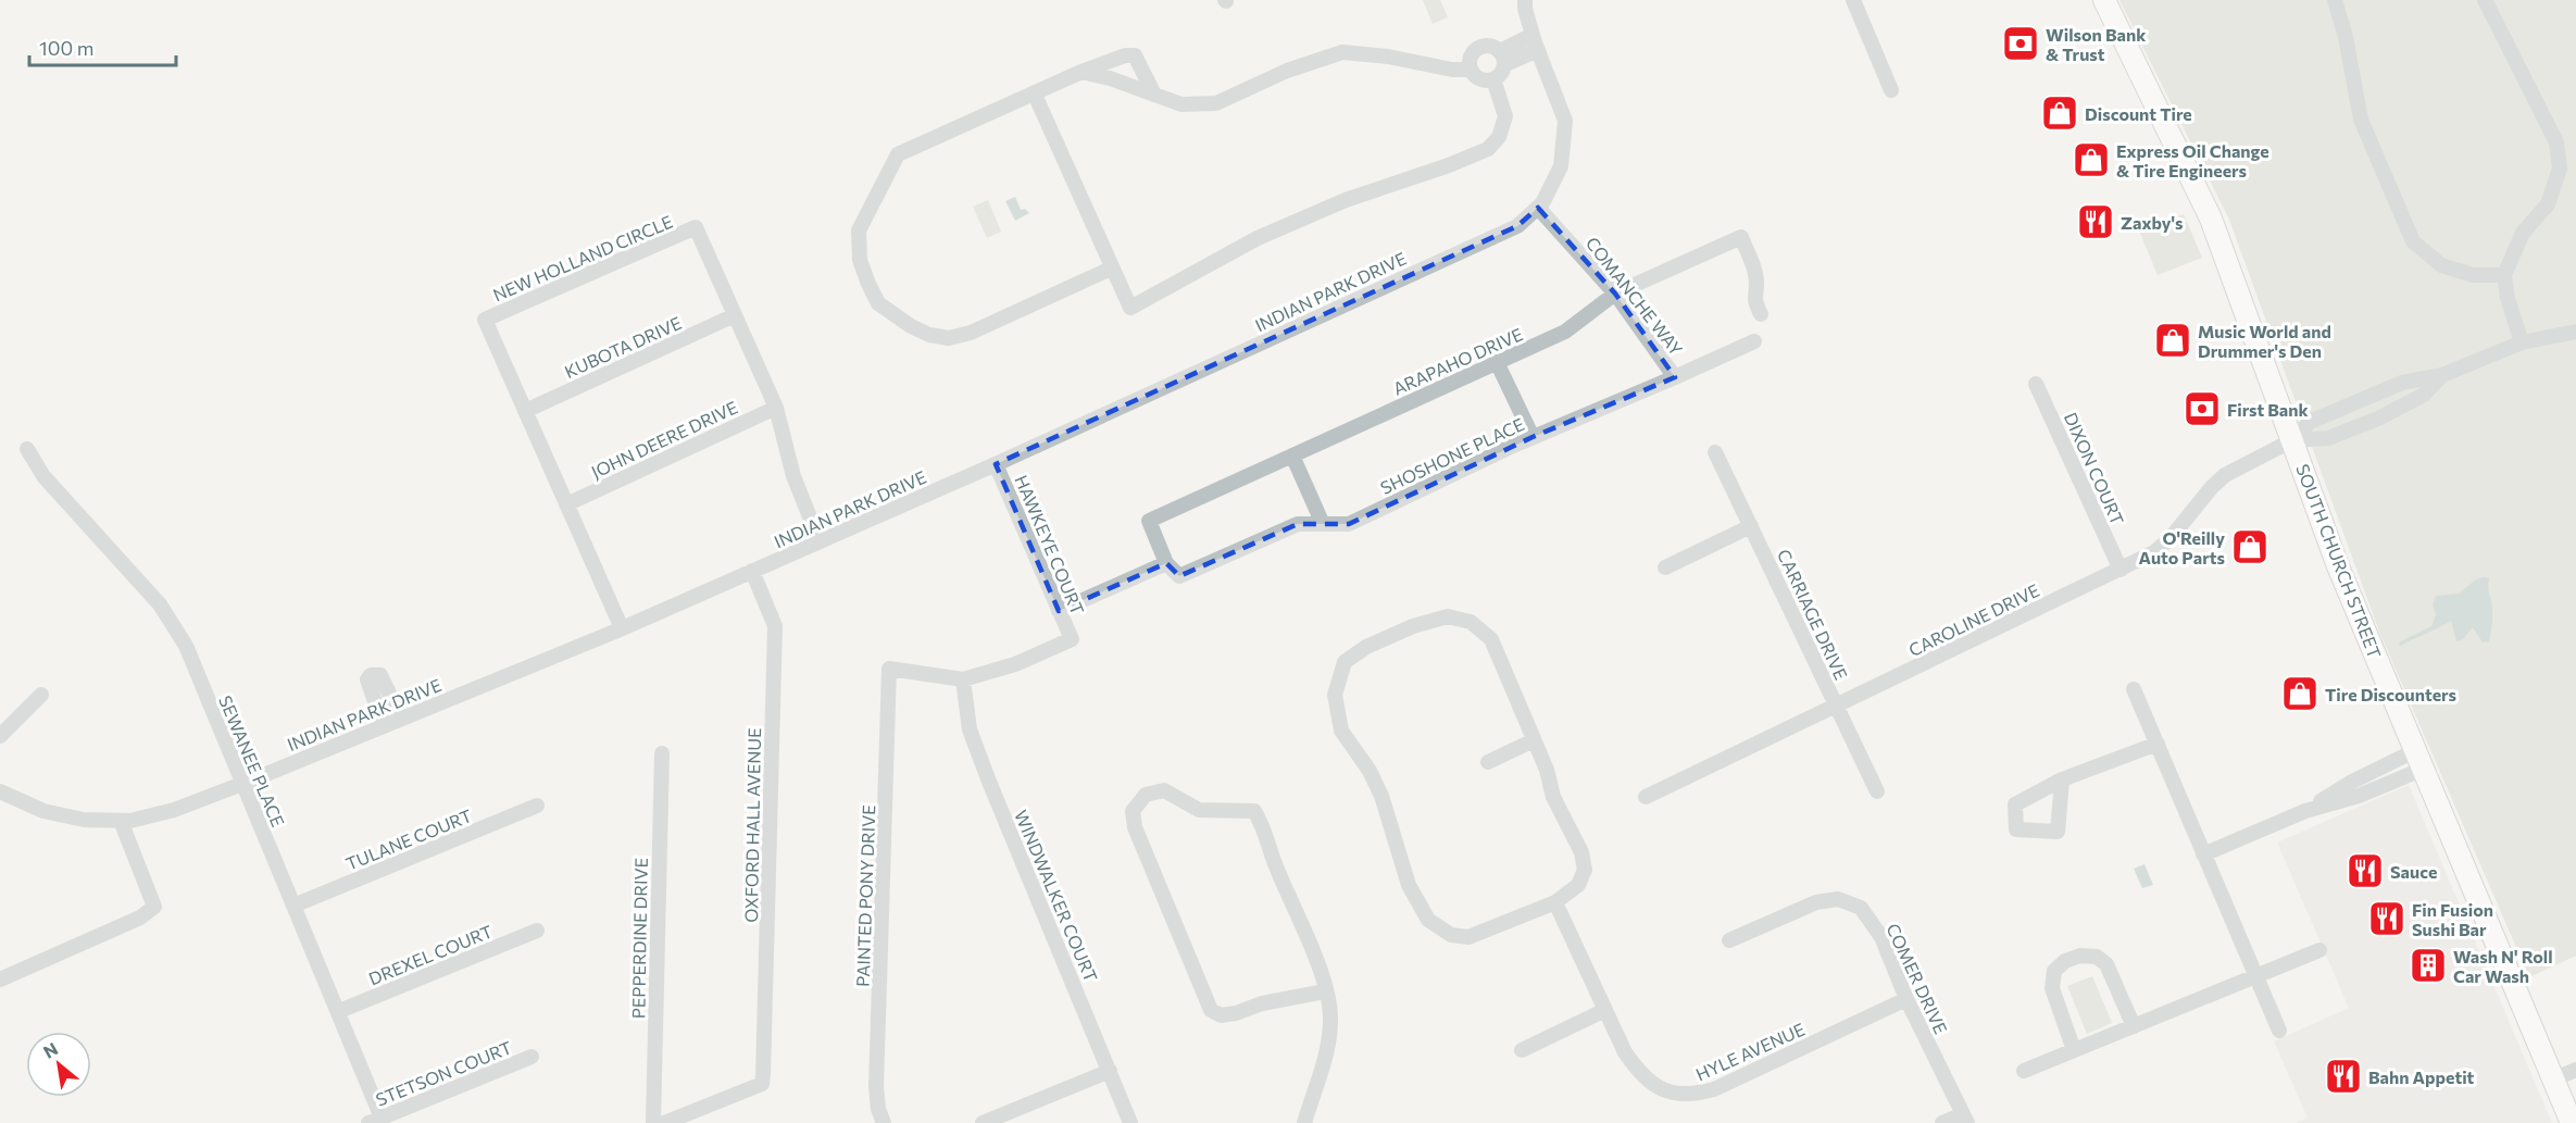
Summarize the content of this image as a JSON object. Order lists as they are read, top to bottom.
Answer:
{
  "streets": {
    "highway": ["SOUTH CHURCH STREET"],
    "street": [
      "NEW HOLLAND CIRCLE",
      "INDIAN PARK DRIVE",
      "COMANCHE WAY",
      "KUBOTA DRIVE",
      "ARAPAHO DRIVE",
      "JOHN DEERE DRIVE",
      "SHOSHONE PLACE",
      "DIXON COURT",
      "HAWKEYE COURT",
      "CARRIAGE DRIVE",
      "CAROLINE DRIVE",
      "SEWANEE PLACE",
      "OXFORD HALL AVENUE",
      "TULANE COURT",
      "PAINTED PONY DRIVE",
      "WINDWALKER COURT",
      "PEPPERDINE DRIVE",
      "DREXEL COURT",
      "COMER DRIVE",
      "HYLE AVENUE",
      "STETSON COURT"
    ]
  },
  "crossings": [
    ["NEW HOLLAND CIRCLE", "INDIAN PARK DRIVE"],
    ["NEW HOLLAND CIRCLE", "KUBOTA DRIVE"],
    ["NEW HOLLAND CIRCLE", "JOHN DEERE DRIVE"],
    ["INDIAN PARK DRIVE", "COMANCHE WAY"],
    ["INDIAN PARK DRIVE", "HAWKEYE COURT"],
    ["INDIAN PARK DRIVE", "SEWANEE PLACE"],
    ["INDIAN PARK DRIVE", "OXFORD HALL AVENUE"],
    ["COMANCHE WAY", "ARAPAHO DRIVE"],
    ["COMANCHE WAY", "SHOSHONE PLACE"],
    ["ARAPAHO DRIVE", "SHOSHONE PLACE"],
    ["DIXON COURT", "CAROLINE DRIVE"],
    ["HAWKEYE COURT", "PAINTED PONY DRIVE"],
    ["HAWKEYE COURT", "WINDWALKER COURT"],
    ["SOUTH CHURCH STREET", "CAROLINE DRIVE"],
    ["CARRIAGE DRIVE", "CAROLINE DRIVE"],
    ["SEWANEE PLACE", "TULANE COURT"],
    ["SEWANEE PLACE", "DREXEL COURT"],
    ["SEWANEE PLACE", "STETSON COURT"],
    ["PAINTED PONY DRIVE", "WINDWALKER COURT"],
    ["COMER DRIVE", "HYLE AVENUE"]
  ],
  "places": {
    "bank": ["Wilson Bank & Trust", "First Bank"],
    "shop": [
      "Discount Tire",
      "Express Oil Change & Tire Engineers",
      "Music World and Drummer's Den",
      "O'Reilly Auto Parts",
      "Tire Discounters"
    ],
    "restaurant": [
      "Zaxby's",
      "Sauce",
      "Fin Fusion Sushi Bar",
      "Bahn Appetit"
    ],
    "building": ["Wash N' Roll Car Wash"]
  },
  "scale_bar": "100 m",
  "north": "top left"
}
